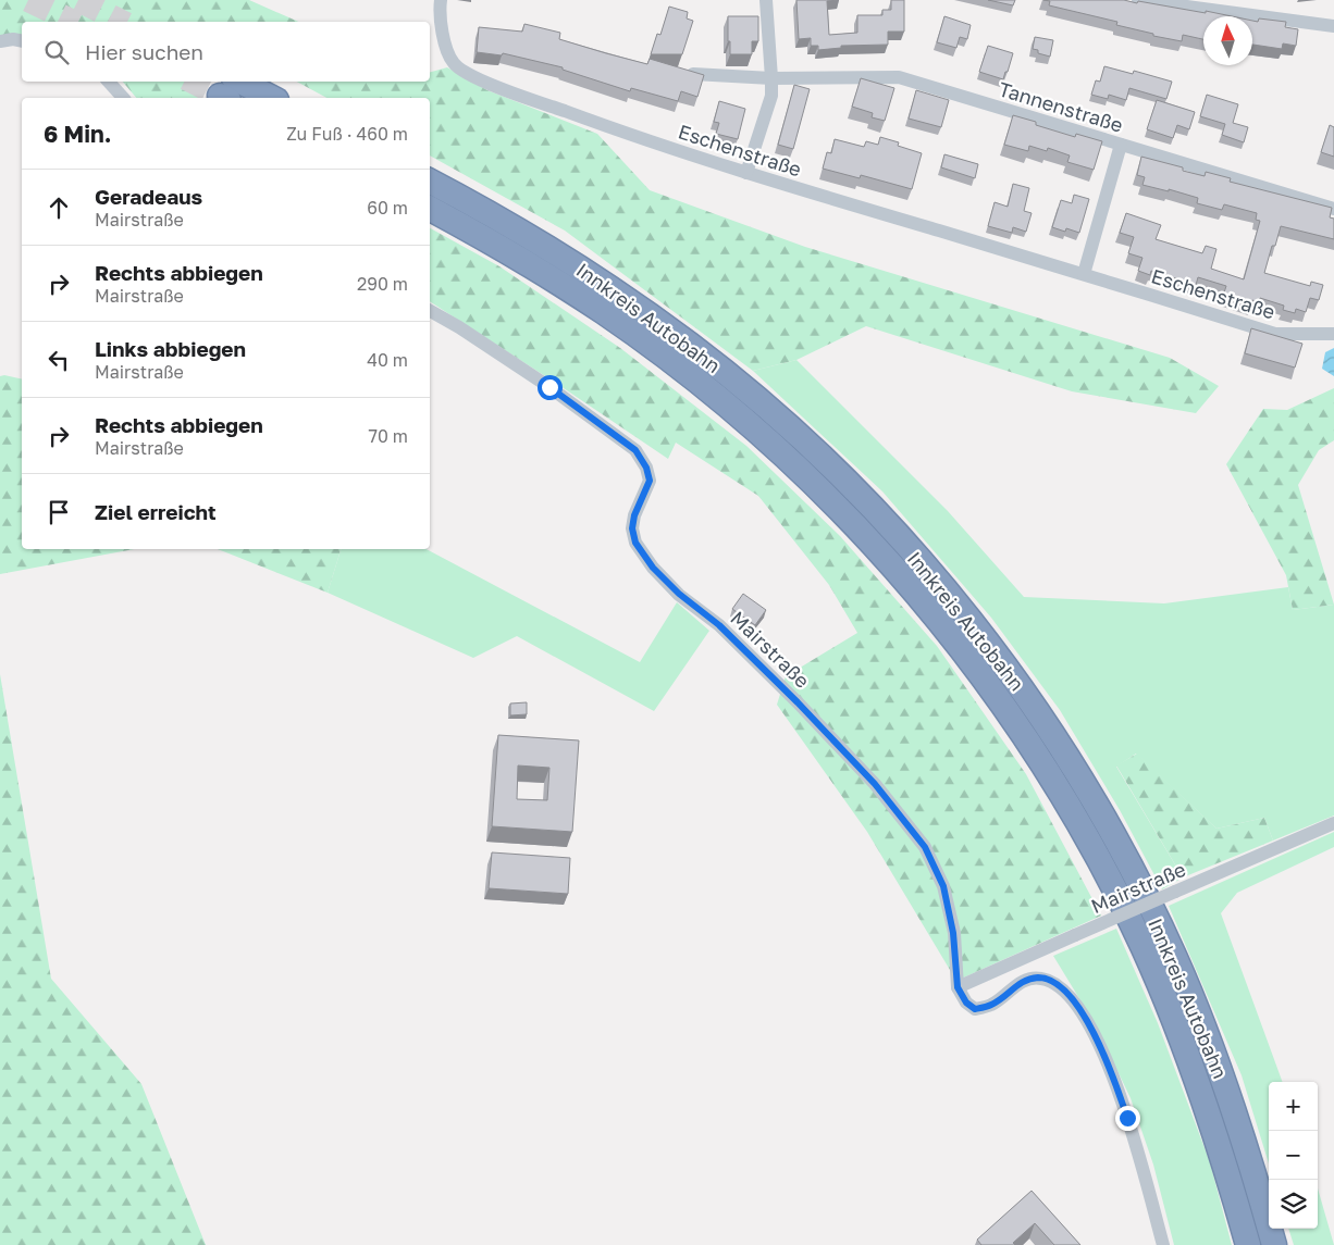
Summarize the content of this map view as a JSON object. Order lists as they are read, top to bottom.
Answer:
{
  "streets": {
    "highway": ["Innkreis Autobahn"],
    "street": ["Tannenstraße", "Eschenstraße", "Mairstraße"]
  },
  "north": "top",
  "page": {
    "search": "Hier suchen",
    "heading": ["6 Min.", "Zu Fuß · 460 m"],
    "list": [
      ["Geradeaus", "Mairstraße", "60 m"],
      ["Rechts abbiegen", "Mairstraße", "290 m"],
      ["Links abbiegen", "Mairstraße", "40 m"],
      ["Rechts abbiegen", "Mairstraße", "70 m"],
      "Ziel erreicht"
    ],
    "map_buttons": ["+", "−"]
  }
}
